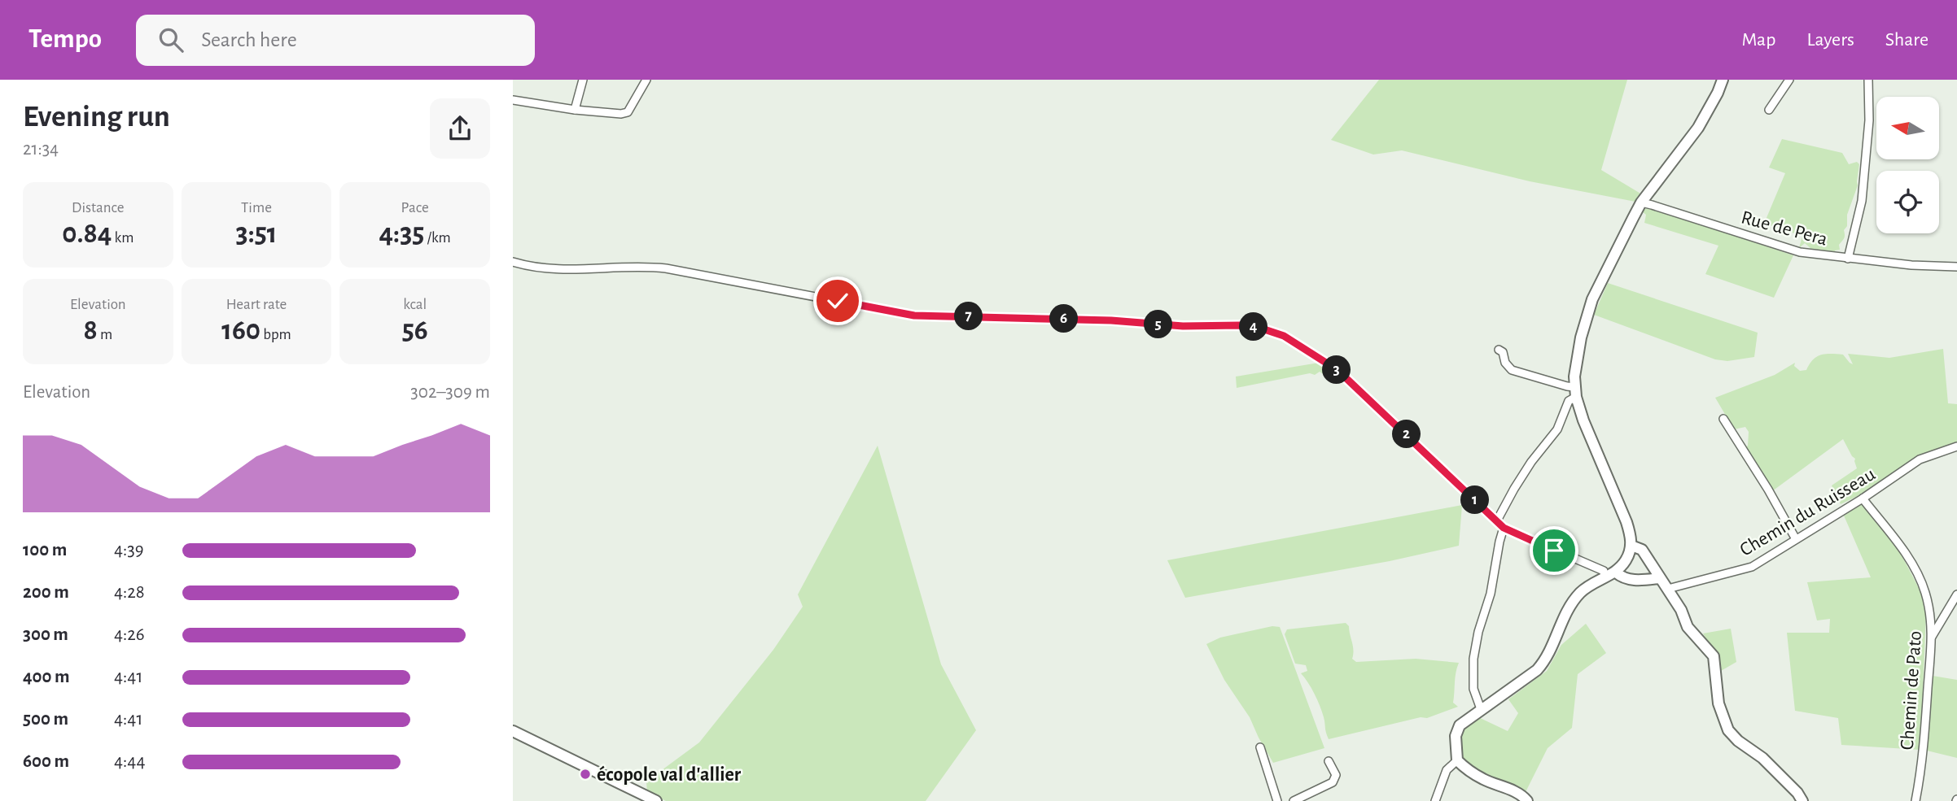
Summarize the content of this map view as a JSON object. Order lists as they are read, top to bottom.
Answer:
{
  "streets": {
    "street": ["Rue de Pera", "Chemin du Ruisseau", "Chemin de Pato"]
  },
  "crossings": [
    ["Chemin du Ruisseau", "Chemin de Pato"]
  ],
  "places": ["écopole val d'allier"],
  "north": "left",
  "page": {
    "header": "Tempo",
    "search": "Search here",
    "nav": ["Map", "Layers", "Share"],
    "heading": ["Evening run", "21:34"],
    "stats": [
      ["Distance", "0.84 km"],
      ["Time", "3:51"],
      ["Pace", "4:35 /km"],
      ["Elevation", "8 m"],
      ["Heart rate", "160 bpm"],
      ["kcal", "56"]
    ],
    "pins": [
      "7",
      "6",
      "5",
      "4",
      "3",
      "2",
      "1"
    ],
    "chart": ["Elevation", "302–309 m"],
    "list": [
      {
        "name": "100 m",
        "note": "4:39"
      },
      {
        "name": "200 m",
        "note": "4:28"
      },
      {
        "name": "300 m",
        "note": "4:26"
      },
      {
        "name": "400 m",
        "note": "4:41"
      },
      {
        "name": "500 m",
        "note": "4:41"
      },
      {
        "name": "600 m",
        "note": "4:44"
      }
    ]
  }
}
